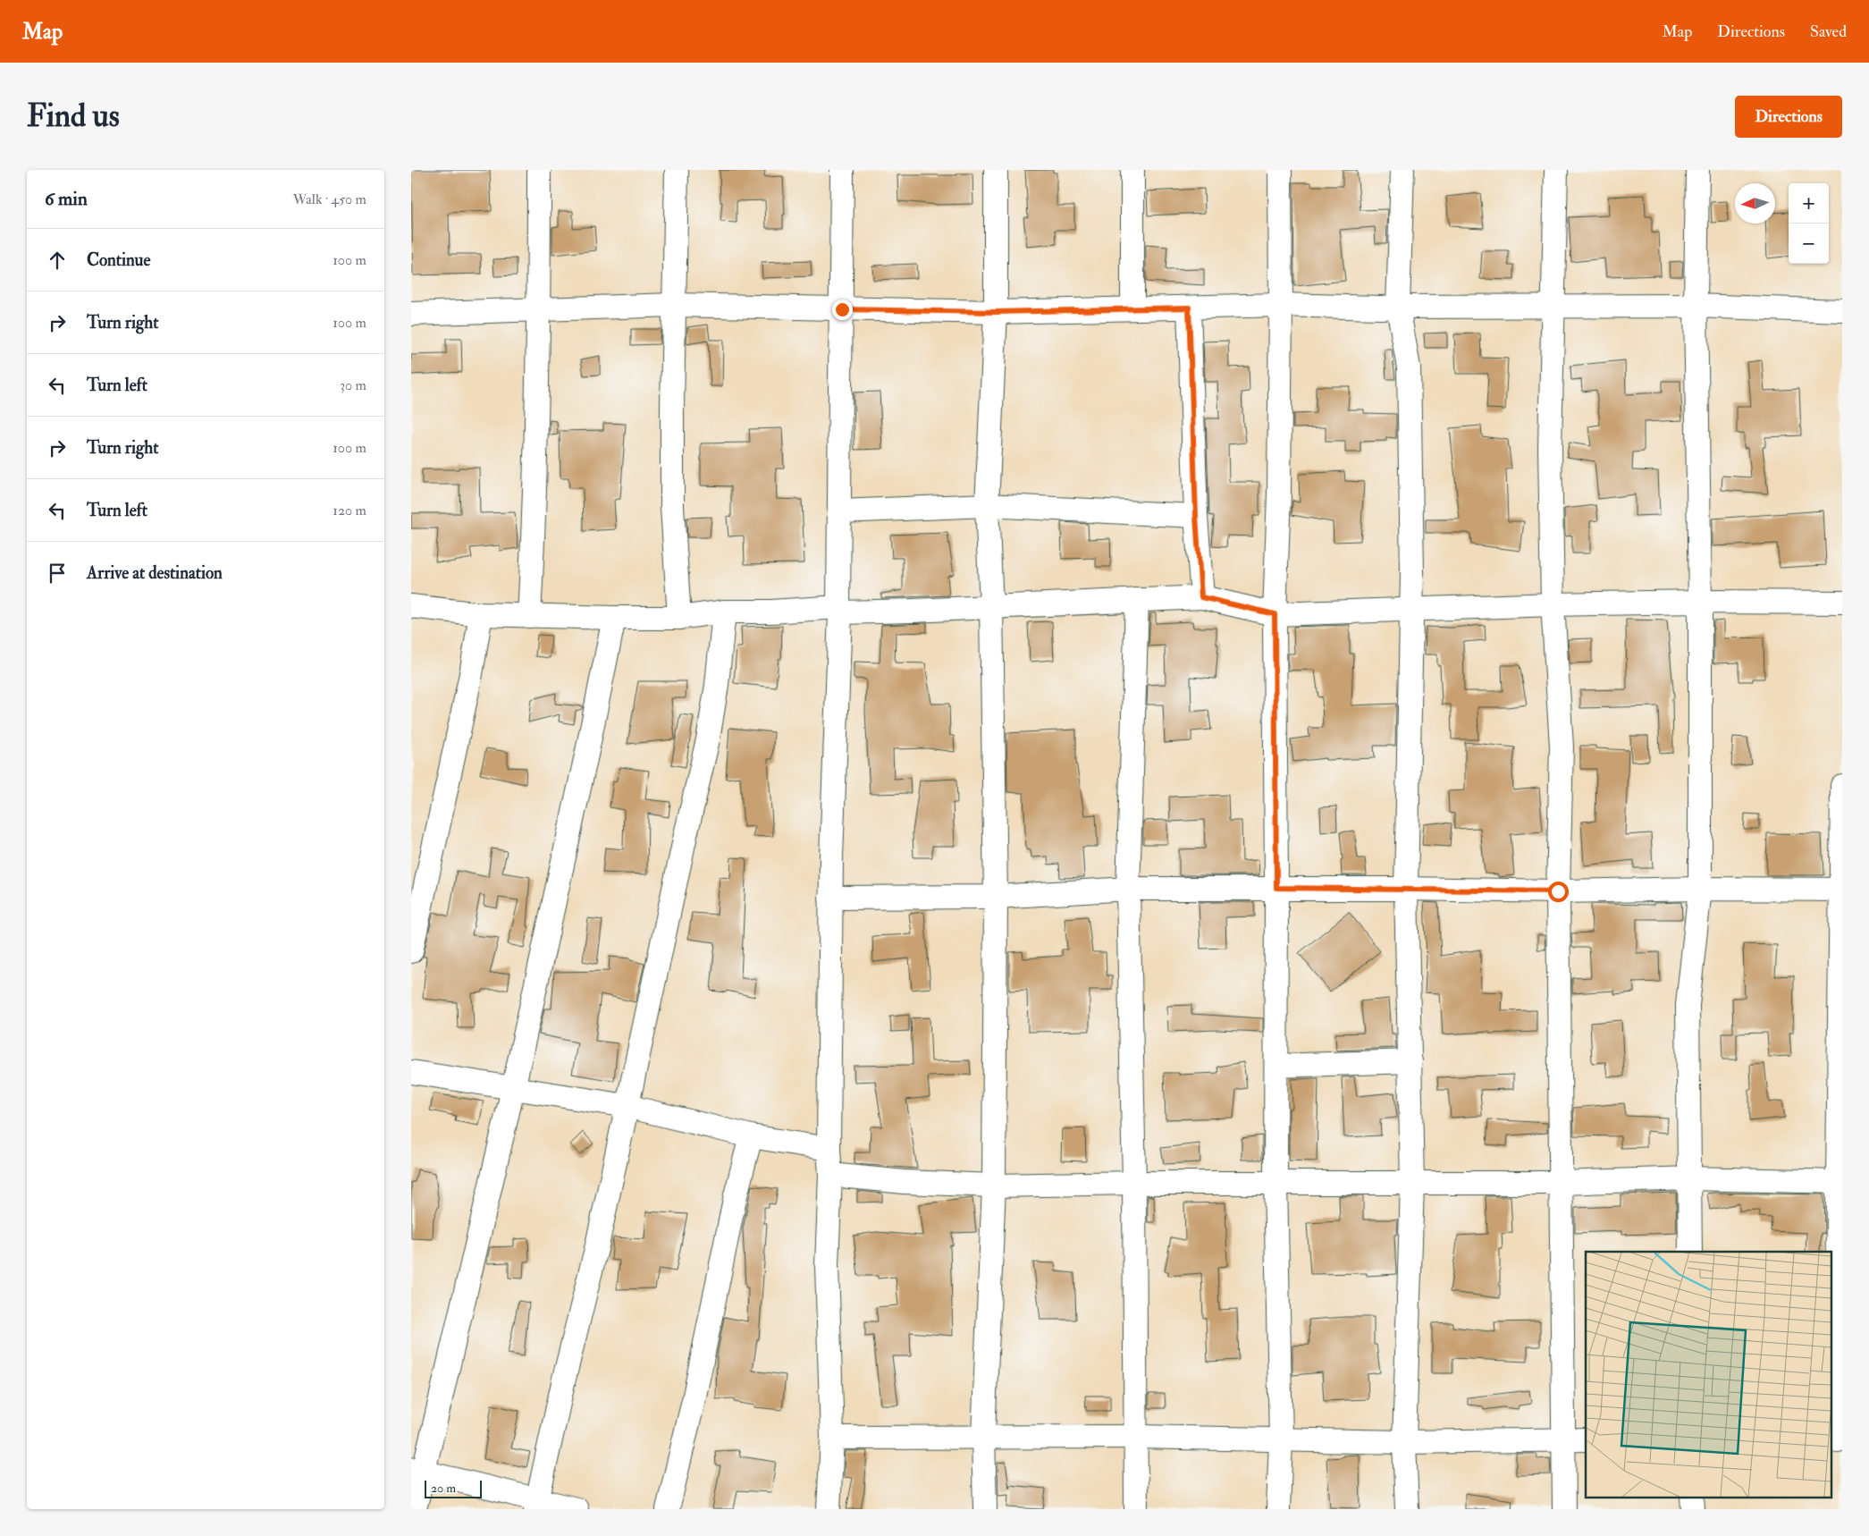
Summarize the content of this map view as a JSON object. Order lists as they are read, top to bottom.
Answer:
{
  "scale_bar": "20 m",
  "north": "left",
  "page": {
    "header": "Map",
    "nav": ["Map", "Directions", "Saved"],
    "buttons": "Directions",
    "title": "Find us",
    "heading": ["6 min", "Walk · 450 m"],
    "map_buttons": ["+", "−"],
    "list": [
      ["Continue", "100 m"],
      ["Turn right", "100 m"],
      ["Turn left", "30 m"],
      ["Turn right", "100 m"],
      ["Turn left", "120 m"],
      "Arrive at destination"
    ],
    "scale": "20 m"
  }
}
